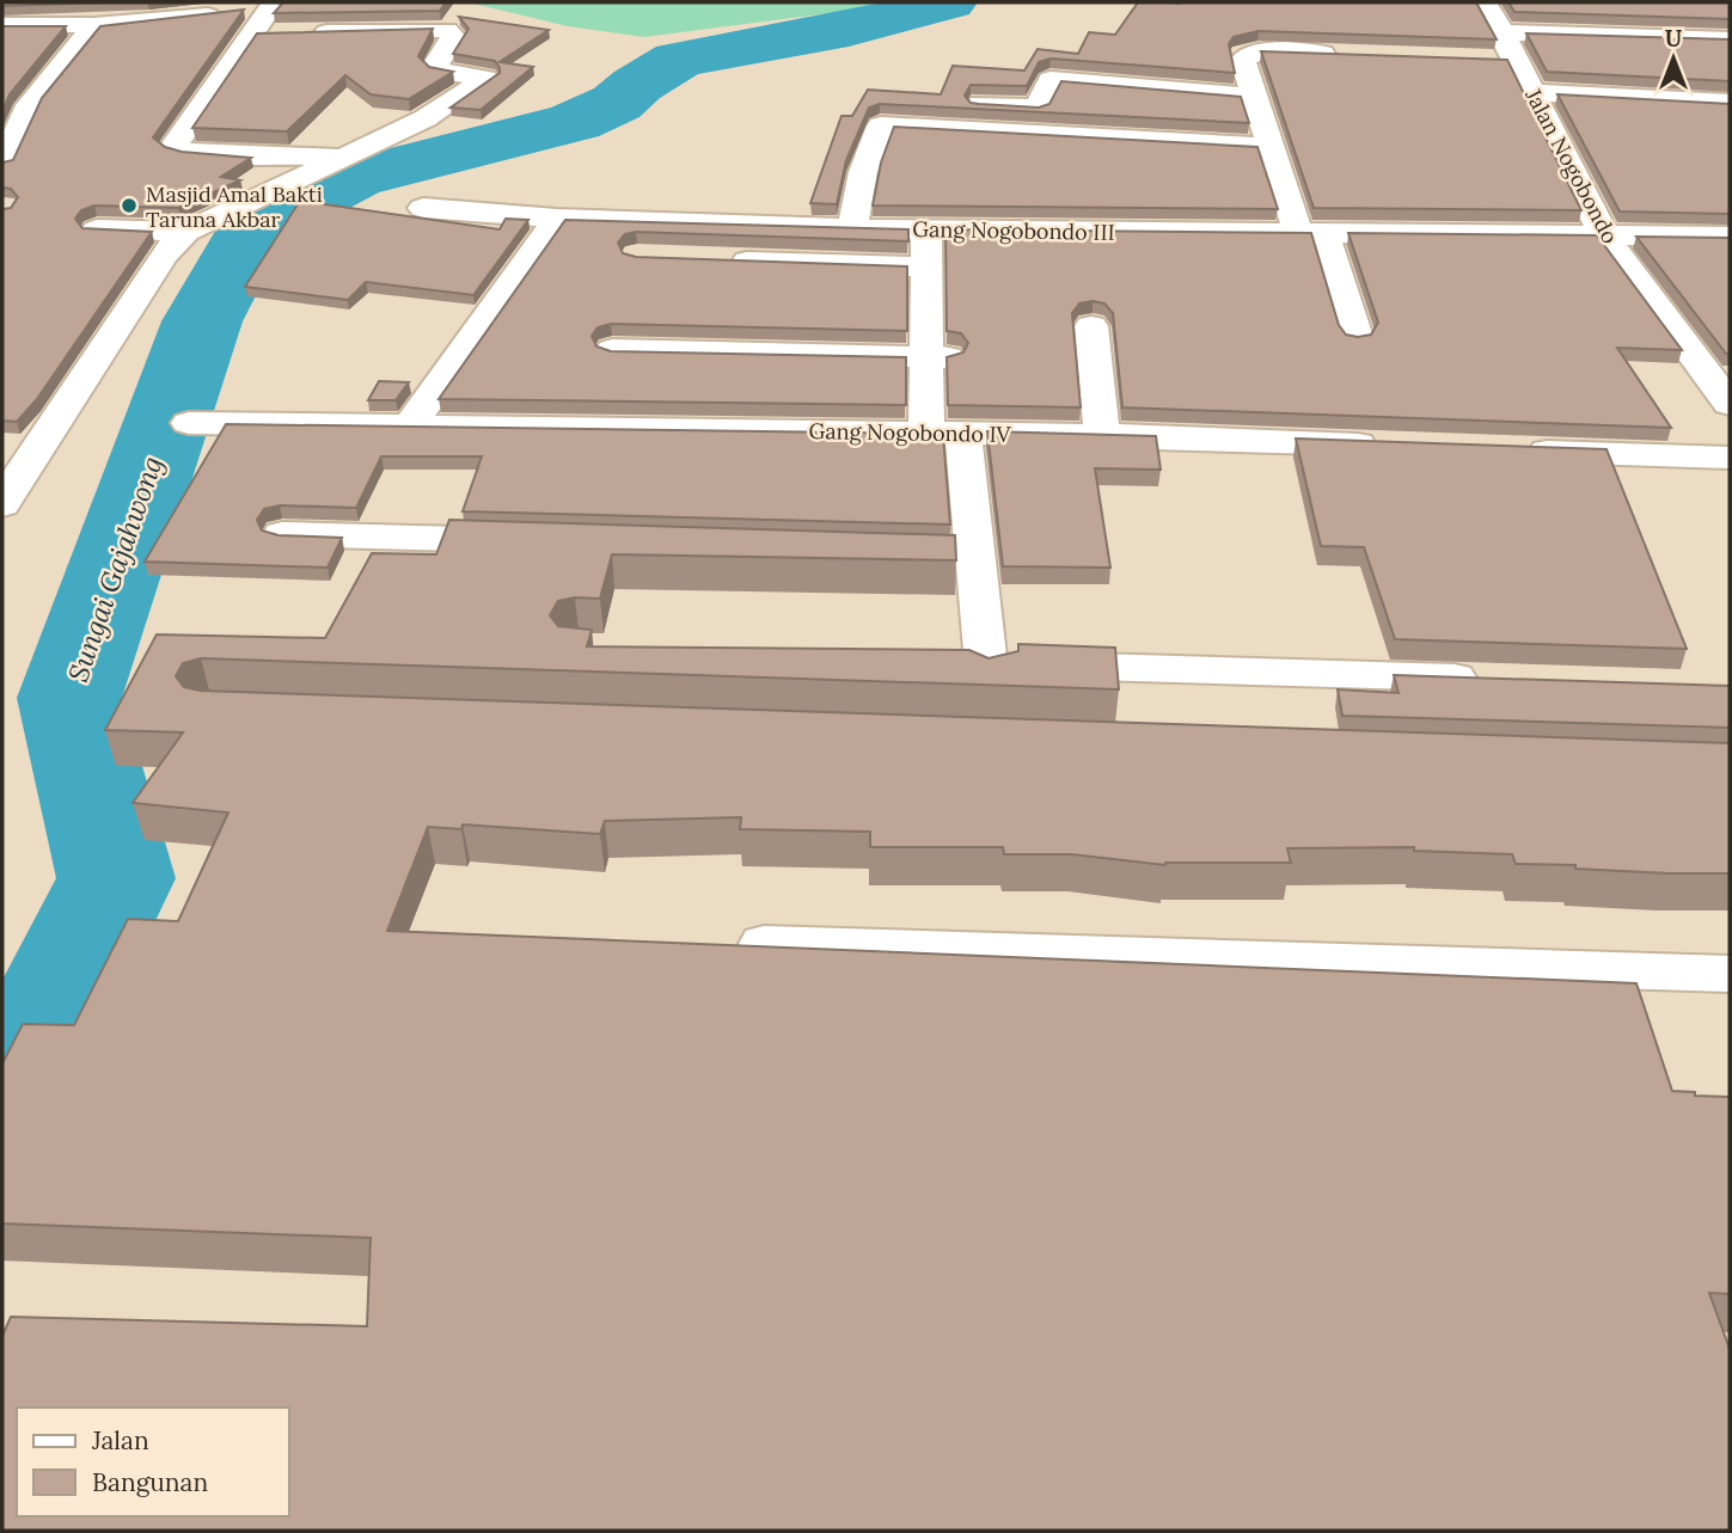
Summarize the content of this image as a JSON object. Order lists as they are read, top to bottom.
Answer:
{
  "streets": {
    "street": ["Jalan Nogobondo", "Gang Nogobondo III", "Gang Nogobondo IV"]
  },
  "crossings": [
    ["Jalan Nogobondo", "Gang Nogobondo III"]
  ],
  "water": ["Sungai Gajahwong"],
  "places": ["Masjid Amal Bakti Taruna Akbar"],
  "legend": ["Jalan", "Bangunan"],
  "north": "top"
}
